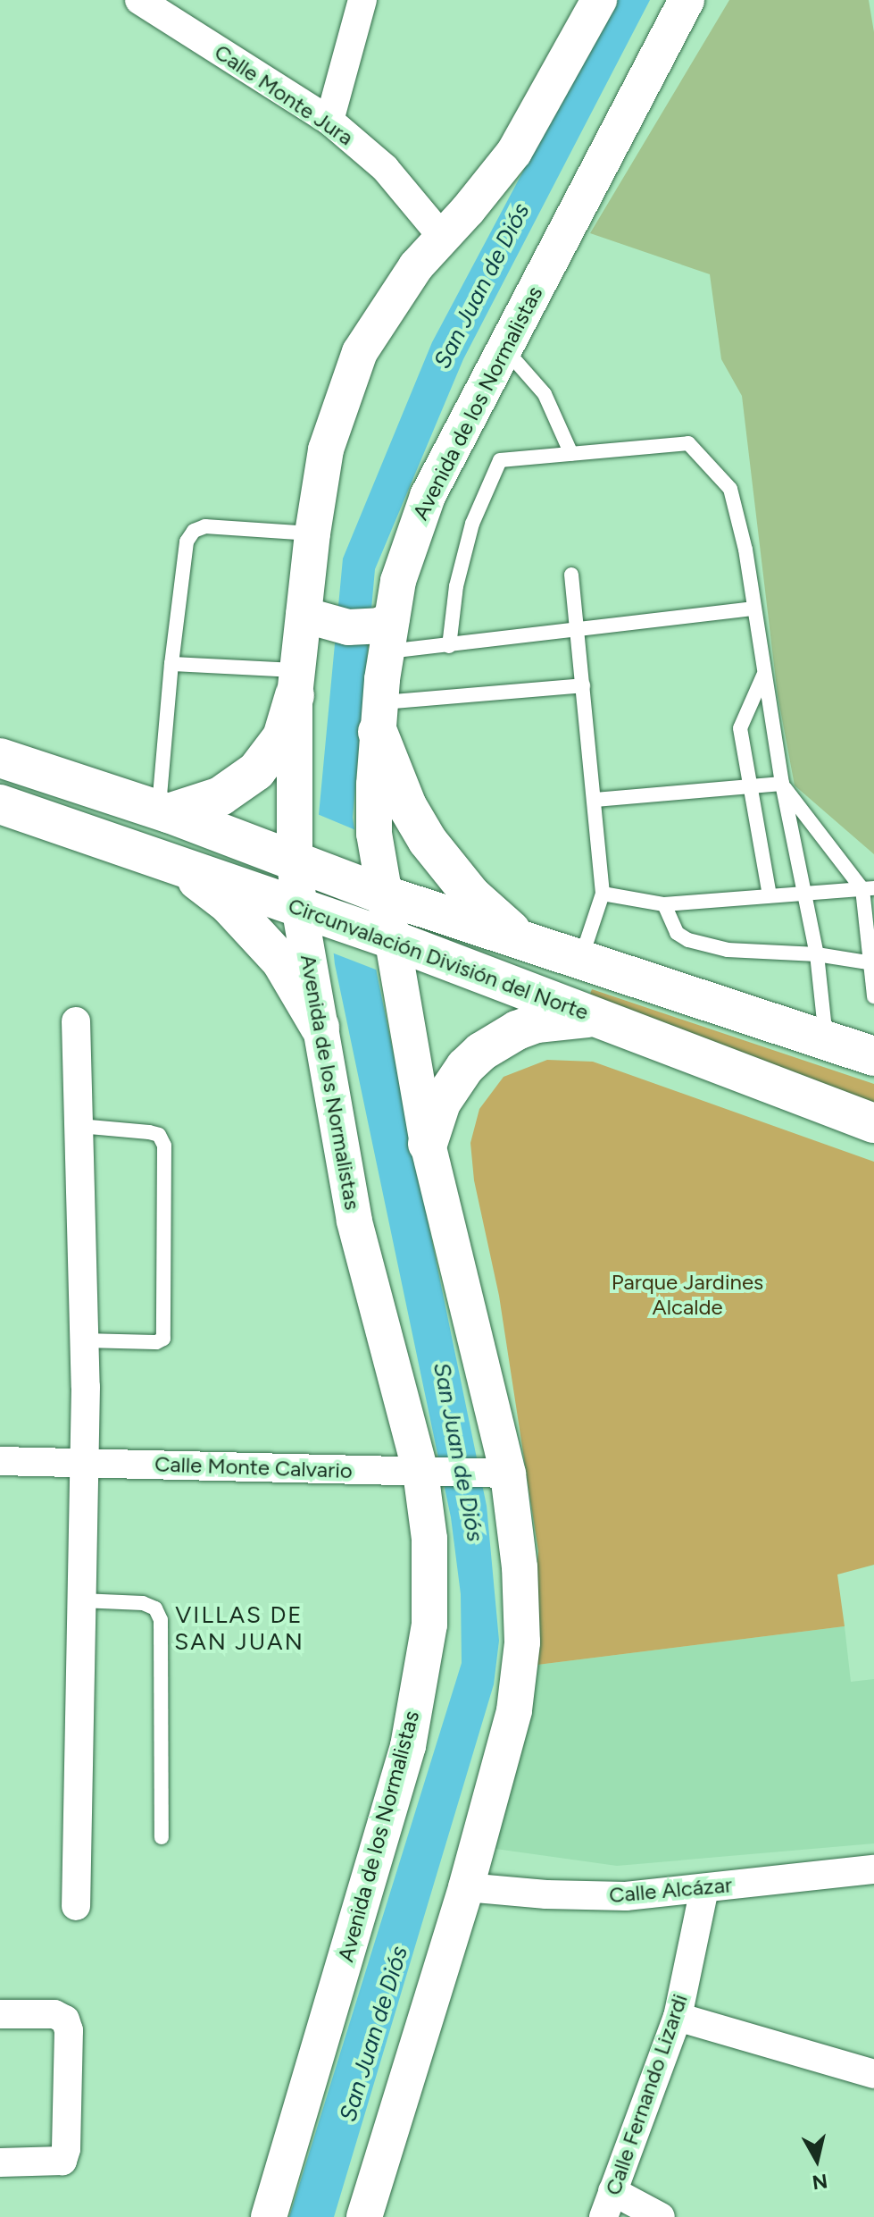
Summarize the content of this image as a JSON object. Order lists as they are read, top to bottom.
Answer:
{
  "streets": {
    "main road": ["Circunvalación División del Norte"],
    "street": [
      "Calle Monte Jura",
      "Avenida de los Normalistas",
      "Calle Monte Calvario",
      "Calle Alcázar",
      "Calle Fernando Lizardi"
    ]
  },
  "crossings": [
    ["Calle Monte Jura", "Avenida de los Normalistas"],
    ["Avenida de los Normalistas", "Circunvalación División del Norte"],
    ["Avenida de los Normalistas", "Calle Monte Calvario"],
    ["Avenida de los Normalistas", "Calle Alcázar"],
    ["Calle Alcázar", "Calle Fernando Lizardi"]
  ],
  "districts": ["VILLAS DE SAN JUAN"],
  "water": ["San Juan de Diós"],
  "parks": ["Parque Jardines Alcalde"],
  "north": "bottom"
}
